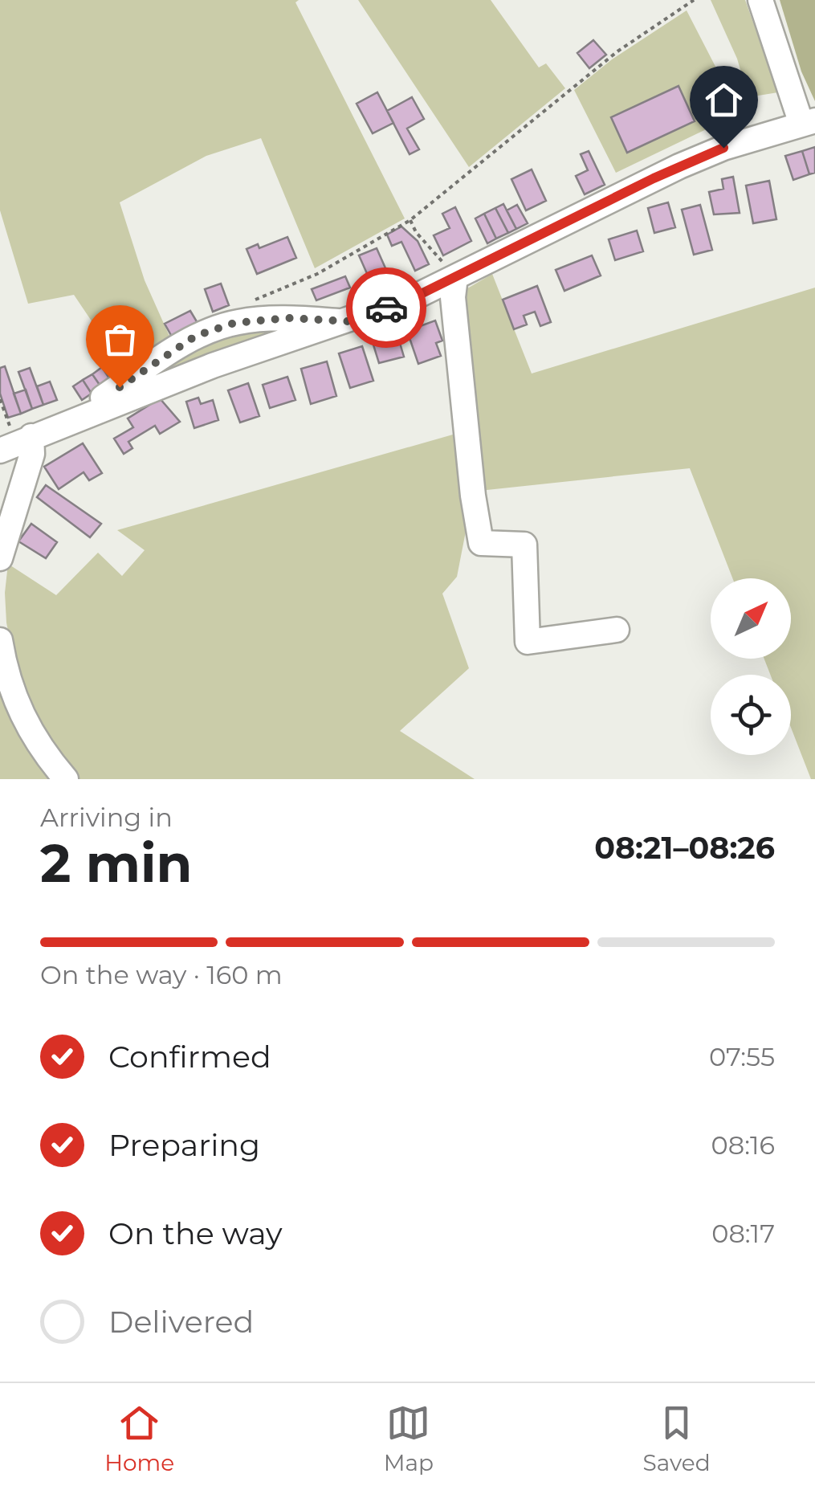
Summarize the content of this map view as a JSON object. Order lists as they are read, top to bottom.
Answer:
{
  "north": "top right",
  "page": {
    "heading": ["2 min", "Arriving in", "08:21–08:26"],
    "bar": "On the way · 160 m",
    "list": [
      ["Confirmed", "07:55"],
      ["Preparing", "08:16"],
      ["On the way", "08:17"],
      "Delivered"
    ],
    "tabs": ["Home", "Map", "Saved"]
  }
}
